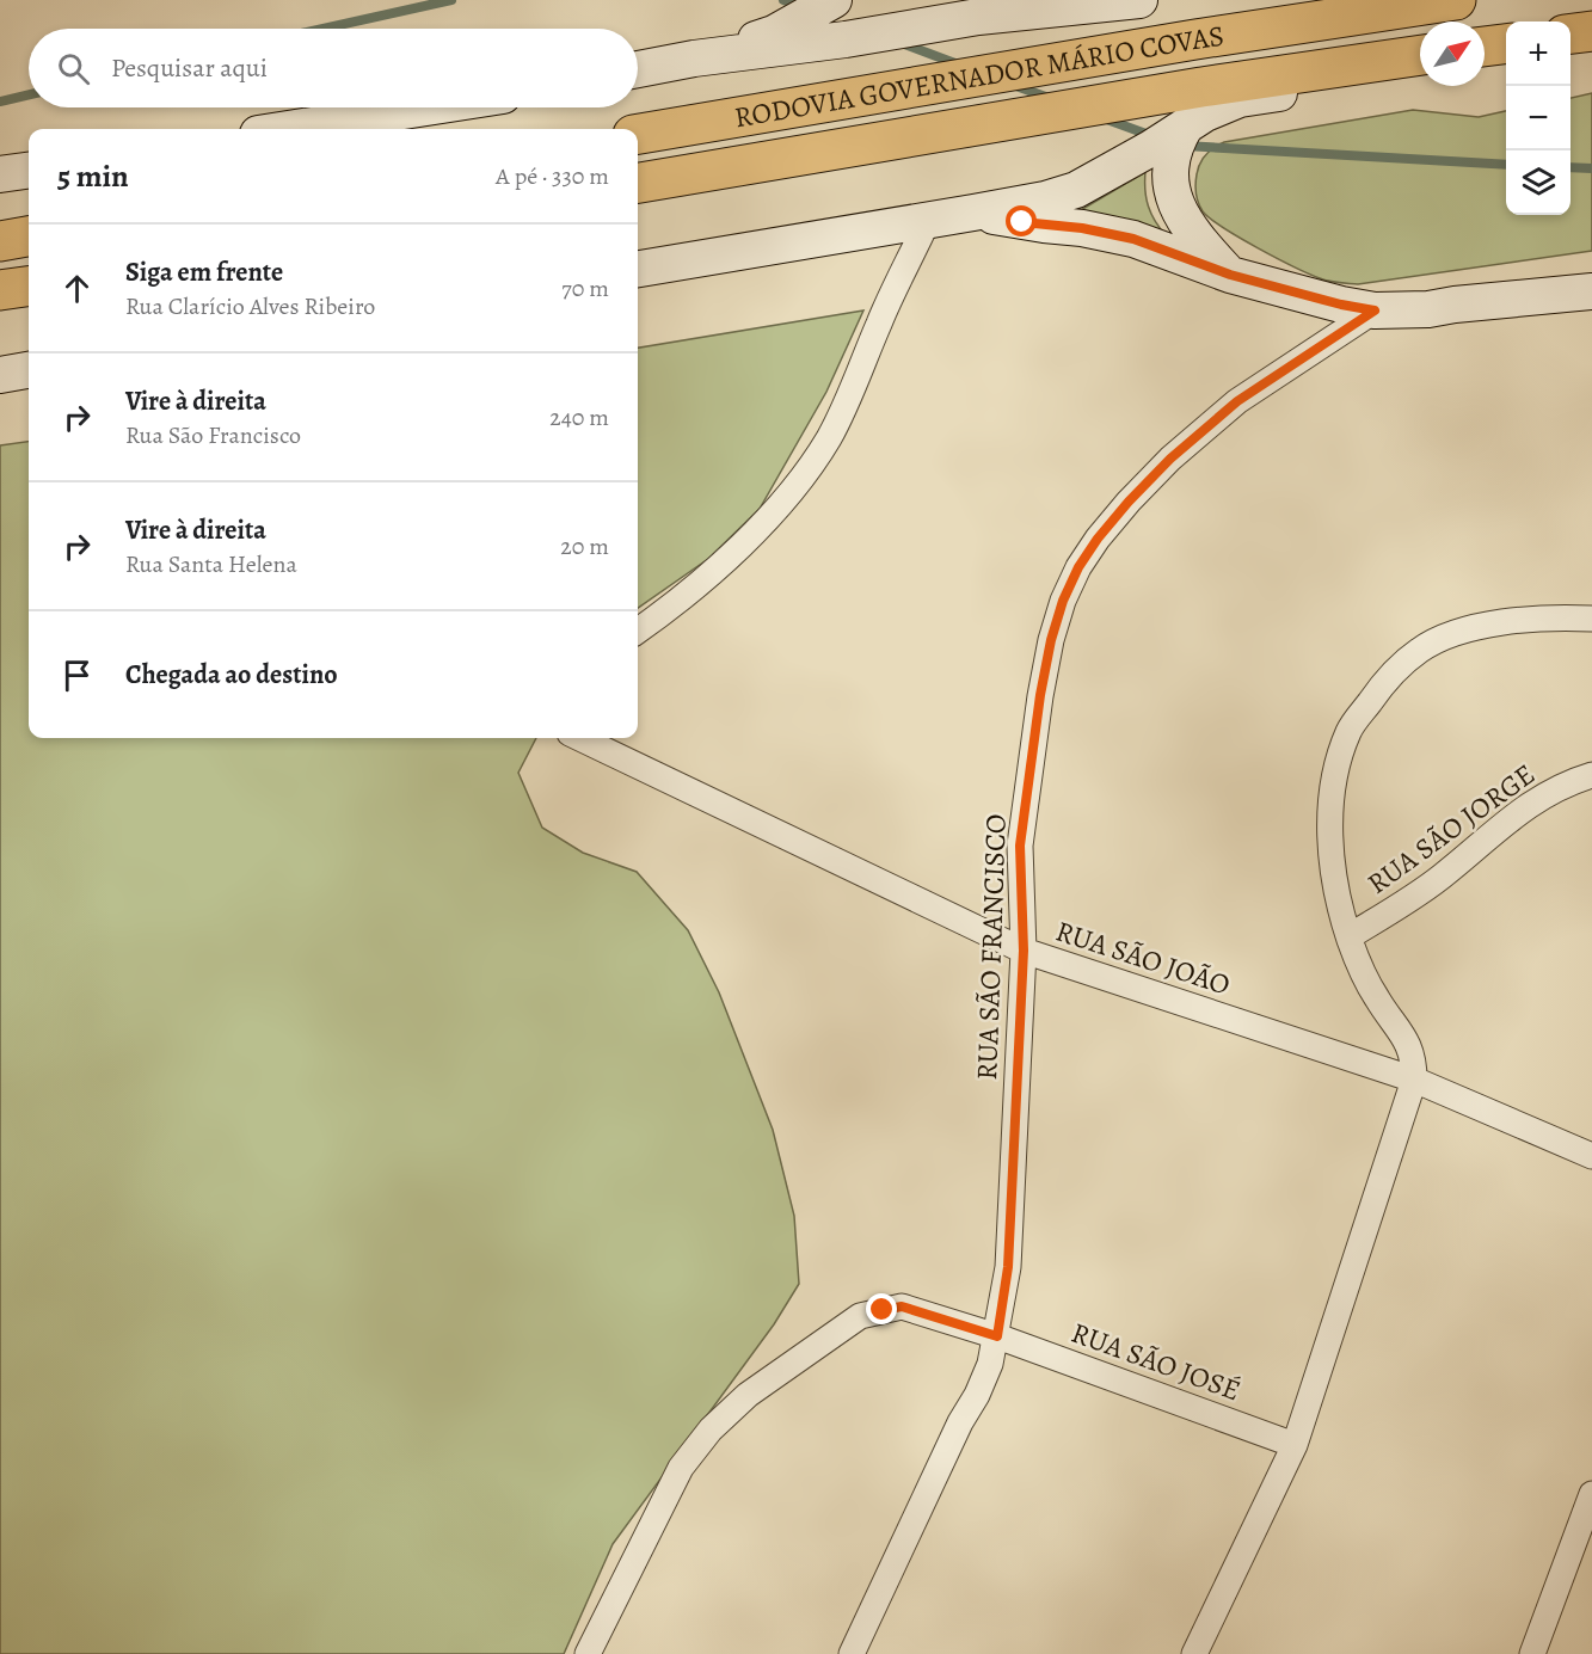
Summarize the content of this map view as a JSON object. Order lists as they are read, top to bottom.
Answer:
{
  "streets": {
    "highway": ["RODOVIA GOVERNADOR MÁRIO COVAS"],
    "street": [
      "RUA SÃO JORGE",
      "RUA SÃO FRANCISCO",
      "RUA SÃO JOÃO",
      "RUA SÃO JOSÉ"
    ]
  },
  "crossings": [
    ["RUA SÃO FRANCISCO", "RUA SÃO JOÃO"],
    ["RUA SÃO FRANCISCO", "RUA SÃO JOSÉ"]
  ],
  "north": "top right",
  "page": {
    "map_buttons": ["+", "−"],
    "search": "Pesquisar aqui",
    "heading": ["5 min", "A pé · 330 m"],
    "list": [
      ["Siga em frente", "Rua Clarício Alves Ribeiro", "70 m"],
      ["Vire à direita", "Rua São Francisco", "240 m"],
      ["Vire à direita", "Rua Santa Helena", "20 m"],
      "Chegada ao destino"
    ]
  }
}
